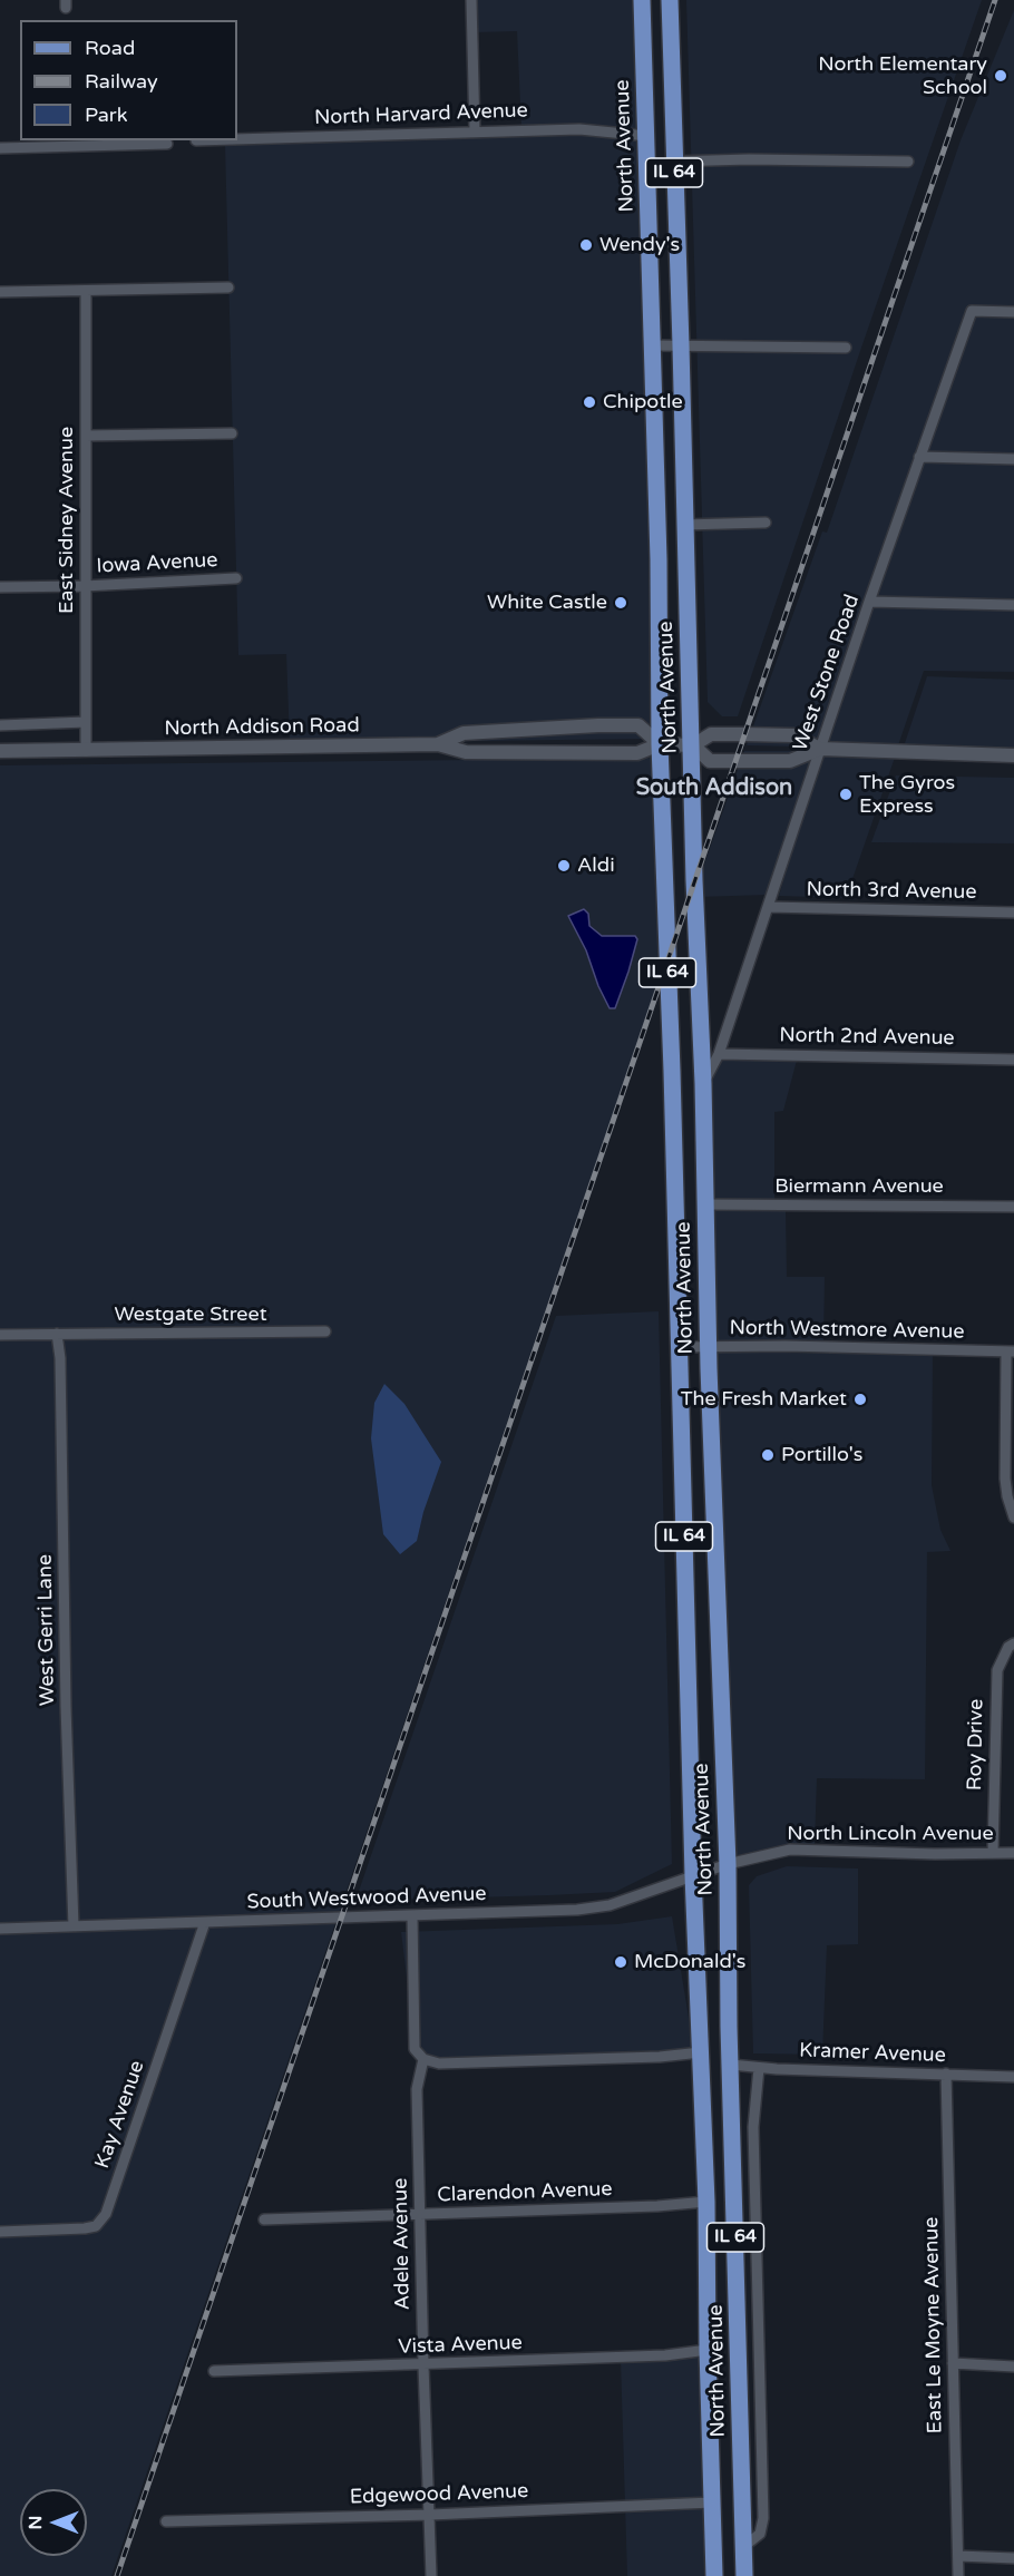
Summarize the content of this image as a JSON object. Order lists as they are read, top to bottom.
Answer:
{
  "streets": {
    "main road": ["North Avenue", "IL 64"],
    "street": [
      "North Harvard Avenue",
      "East Sidney Avenue",
      "Iowa Avenue",
      "West Stone Road",
      "North Addison Road",
      "North 3rd Avenue",
      "North 2nd Avenue",
      "Biermann Avenue",
      "Westgate Street",
      "North Westmore Avenue",
      "West Gerri Lane",
      "Roy Drive",
      "North Lincoln Avenue",
      "South Westwood Avenue",
      "Kramer Avenue",
      "Kay Avenue",
      "Clarendon Avenue",
      "Adele Avenue",
      "East Le Moyne Avenue",
      "Vista Avenue",
      "Edgewood Avenue"
    ]
  },
  "crossings": [
    ["North Harvard Avenue", "North Avenue"],
    ["North Avenue", "West Stone Road"],
    ["North Avenue", "North Addison Road"],
    ["North Avenue", "Biermann Avenue"],
    ["North Avenue", "North Westmore Avenue"],
    ["North Avenue", "North Lincoln Avenue"],
    ["North Avenue", "South Westwood Avenue"],
    ["North Avenue", "Kramer Avenue"],
    ["North Avenue", "Clarendon Avenue"],
    ["North Avenue", "Vista Avenue"],
    ["North Avenue", "Edgewood Avenue"],
    ["East Sidney Avenue", "Iowa Avenue"],
    ["East Sidney Avenue", "North Addison Road"],
    ["West Stone Road", "North Addison Road"],
    ["West Stone Road", "North 3rd Avenue"],
    ["West Stone Road", "North 2nd Avenue"],
    ["Westgate Street", "West Gerri Lane"],
    ["West Gerri Lane", "South Westwood Avenue"],
    ["Roy Drive", "North Lincoln Avenue"],
    ["North Lincoln Avenue", "South Westwood Avenue"],
    ["South Westwood Avenue", "Kay Avenue"],
    ["South Westwood Avenue", "Adele Avenue"],
    ["Kramer Avenue", "East Le Moyne Avenue"],
    ["Clarendon Avenue", "Adele Avenue"],
    ["Adele Avenue", "Vista Avenue"],
    ["Adele Avenue", "Edgewood Avenue"]
  ],
  "districts": ["South Addison"],
  "places": [
    "North Elementary School",
    "Wendy's",
    "Chipotle",
    "White Castle",
    "The Gyros Express",
    "Aldi",
    "The Fresh Market",
    "Portillo's",
    "McDonald's"
  ],
  "legend": ["Road", "Railway", "Park"],
  "north": "left"
}
